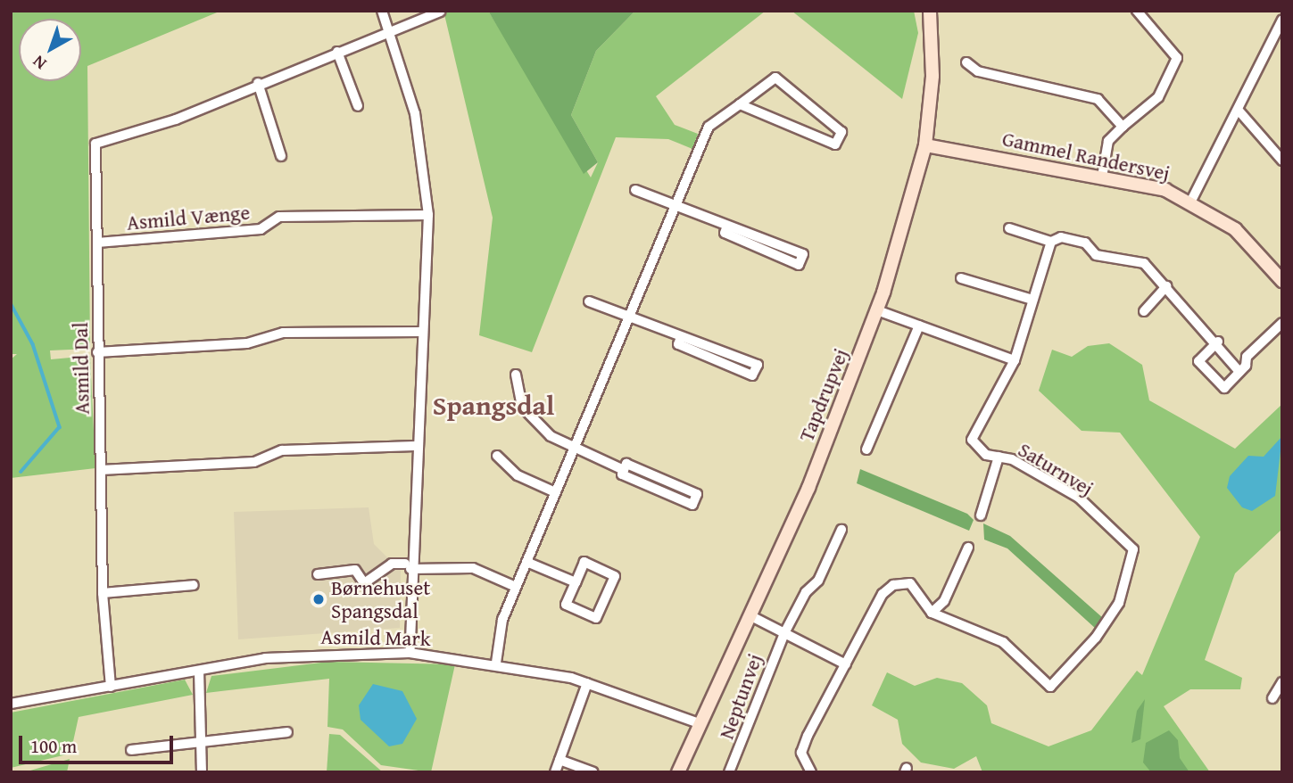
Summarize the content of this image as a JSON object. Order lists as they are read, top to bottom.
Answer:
{
  "streets": {
    "street": [
      "Gammel Randersvej",
      "Asmild Vænge",
      "Asmild Dal",
      "Tapdrupvej",
      "Saturnvej",
      "Asmild Mark",
      "Neptunvej"
    ]
  },
  "crossings": [
    ["Gammel Randersvej", "Tapdrupvej"],
    ["Asmild Vænge", "Asmild Dal"],
    ["Asmild Dal", "Asmild Mark"],
    ["Tapdrupvej", "Asmild Mark"]
  ],
  "districts": ["Spangsdal"],
  "places": ["Børnehuset Spangsdal"],
  "scale_bar": "100 m",
  "north": "bottom left"
}
